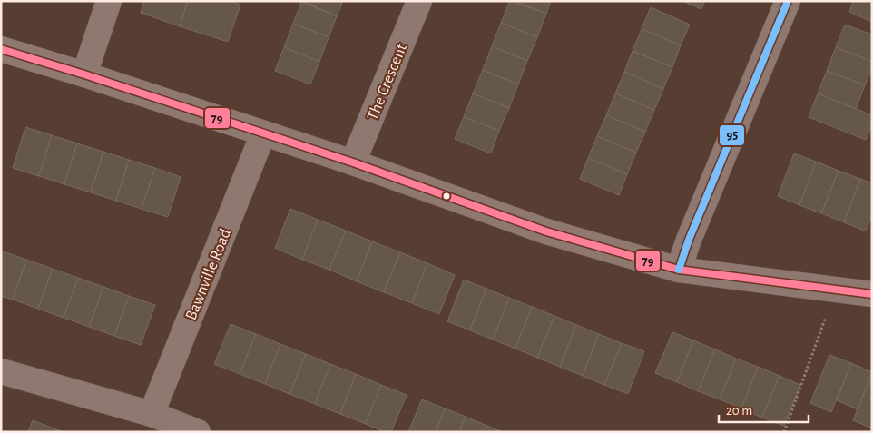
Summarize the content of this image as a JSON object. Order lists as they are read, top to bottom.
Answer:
{
  "streets": {
    "street": ["The Crescent", "Bawnville Road"]
  },
  "lines": ["transit line 95", "transit line 79"],
  "scale_bar": "20 m"
}
